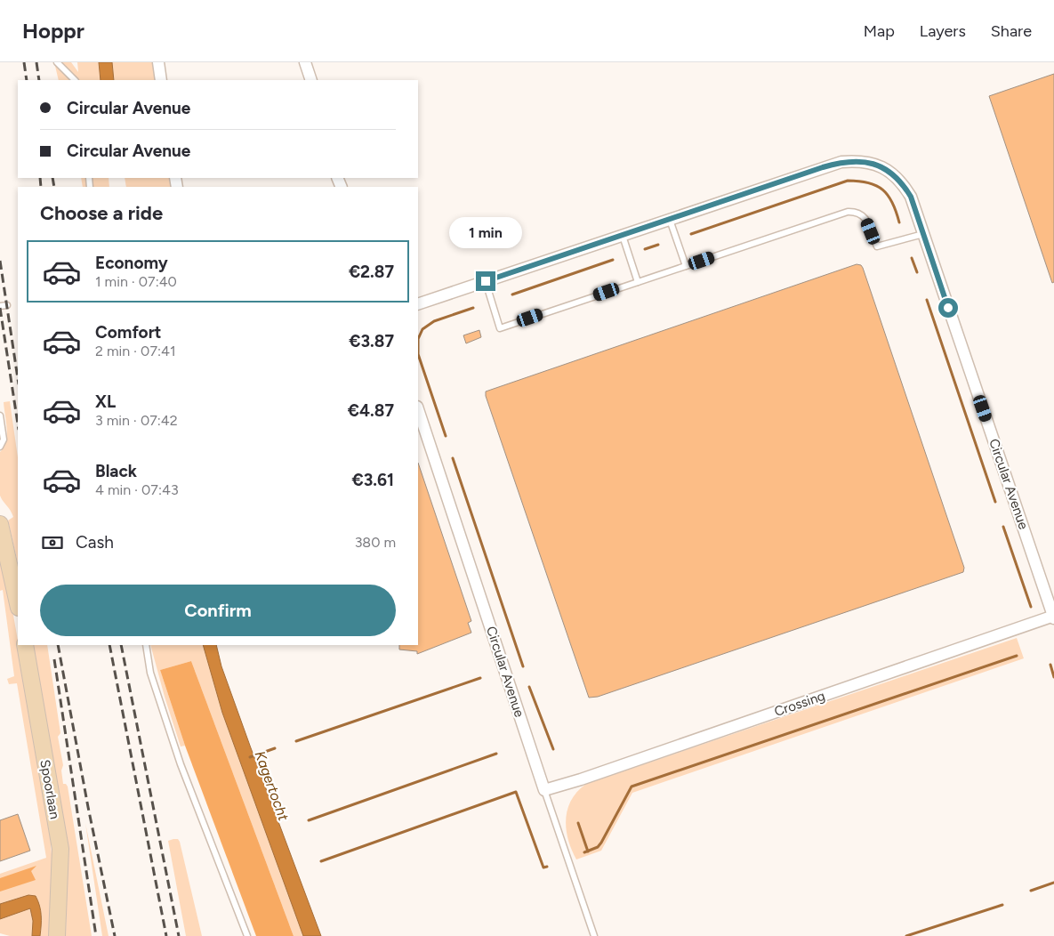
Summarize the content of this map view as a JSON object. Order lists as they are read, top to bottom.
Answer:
{
  "streets": {
    "main road": ["Spoorlaan"],
    "street": ["Circular Avenue", "Crossing"]
  },
  "crossings": [
    ["Circular Avenue", "Crossing"]
  ],
  "water": ["Kagertocht"],
  "page": {
    "header": "Hoppr",
    "nav": ["Map", "Layers", "Share"],
    "banner": ["Circular Avenue", "Circular Avenue"],
    "heading": "Choose a ride",
    "bubble": "1 min",
    "list": [
      {
        "name": "Economy",
        "note": "1 min · 07:40",
        "value": "€2.87"
      },
      {
        "name": "Comfort",
        "note": "2 min · 07:41",
        "value": "€3.87"
      },
      {
        "name": "XL",
        "note": "3 min · 07:42",
        "value": "€4.87"
      },
      {
        "name": "Black",
        "note": "4 min · 07:43",
        "value": "€3.61"
      }
    ],
    "pay": ["Cash", "380 m"],
    "buttons": "Confirm"
  }
}
